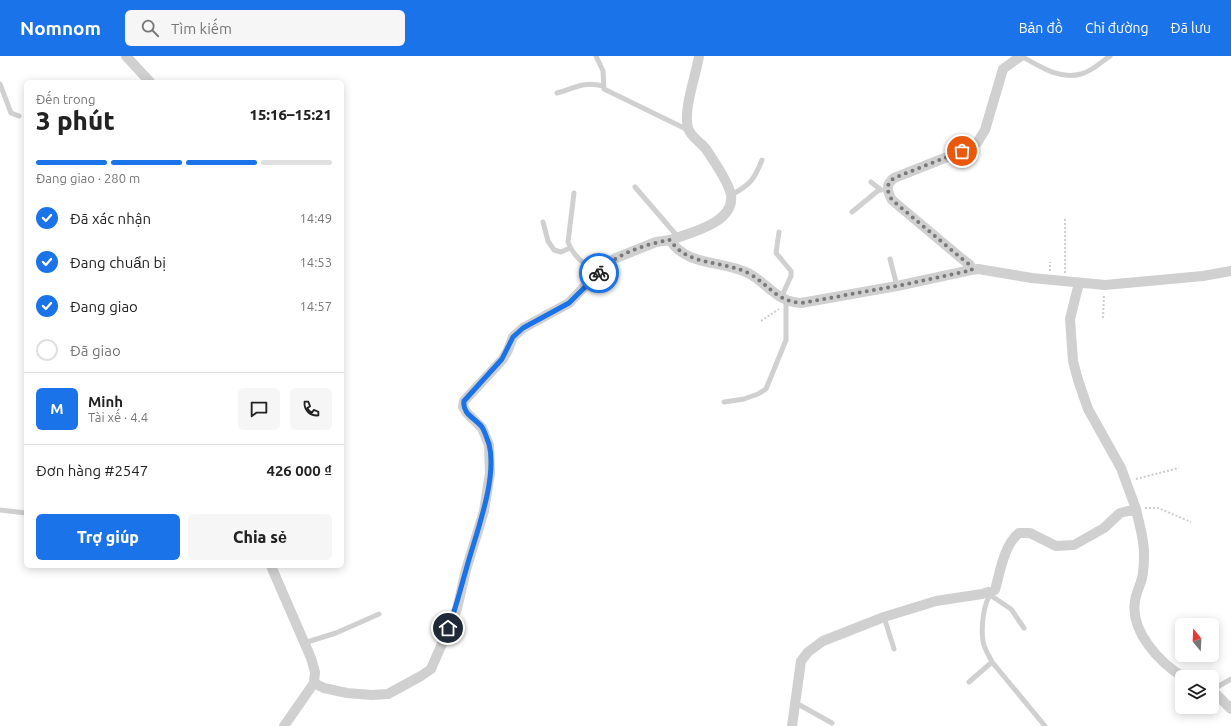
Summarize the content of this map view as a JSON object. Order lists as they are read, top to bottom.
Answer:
{
  "north": "top",
  "page": {
    "header": "Nomnom",
    "search": "Tìm kiếm",
    "nav": ["Bản đồ", "Chỉ đường", "Đã lưu"],
    "heading": ["3 phút", "Đến trong", "15:16–15:21"],
    "panel": [
      "Minh",
      "Tài xế · 4.4",
      "Đơn hàng #2547",
      "426 000 ₫"
    ],
    "bar": "Đang giao · 280 m",
    "list": [
      ["Đã xác nhận", "14:49"],
      ["Đang chuẩn bị", "14:53"],
      ["Đang giao", "14:57"],
      "Đã giao"
    ],
    "round": "M",
    "buttons": ["Trợ giúp", "Chia sẻ"]
  }
}
